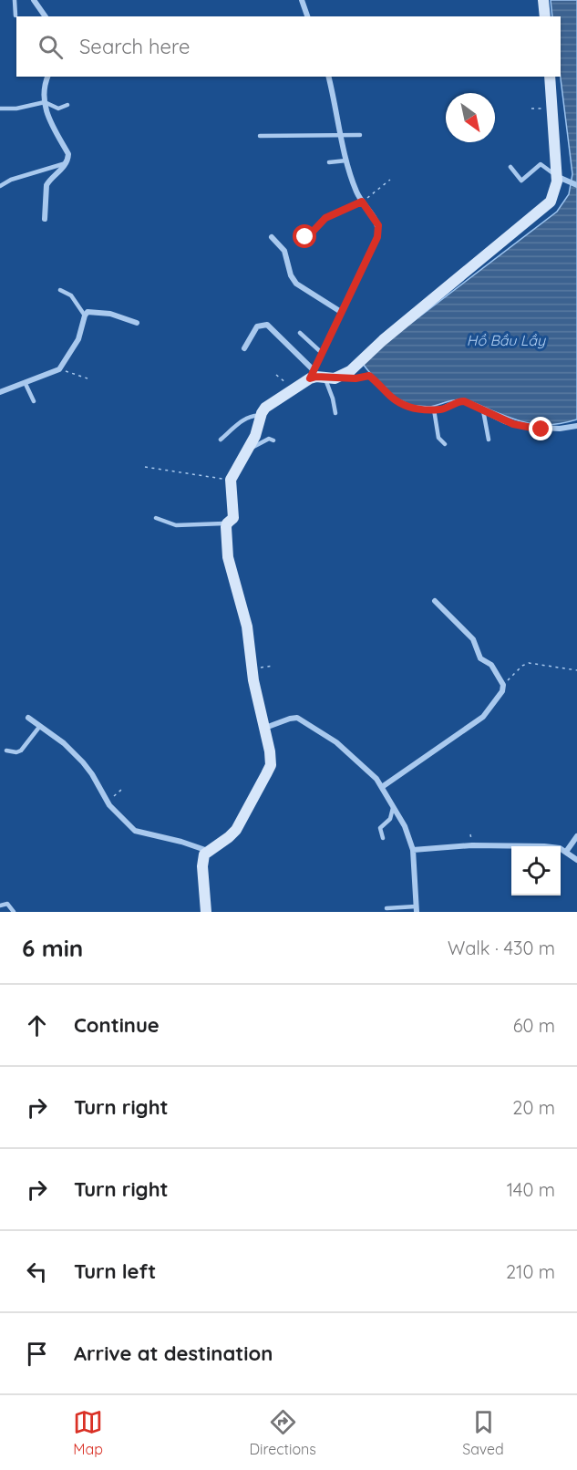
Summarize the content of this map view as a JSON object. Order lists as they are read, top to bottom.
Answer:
{
  "water": ["Hồ Bầu Lầy"],
  "north": "bottom right",
  "page": {
    "search": "Search here",
    "heading": ["6 min", "Walk · 430 m"],
    "list": [
      ["Continue", "60 m"],
      ["Turn right", "20 m"],
      ["Turn right", "140 m"],
      ["Turn left", "210 m"],
      "Arrive at destination"
    ],
    "nav": ["Map", "Directions", "Saved"]
  }
}
